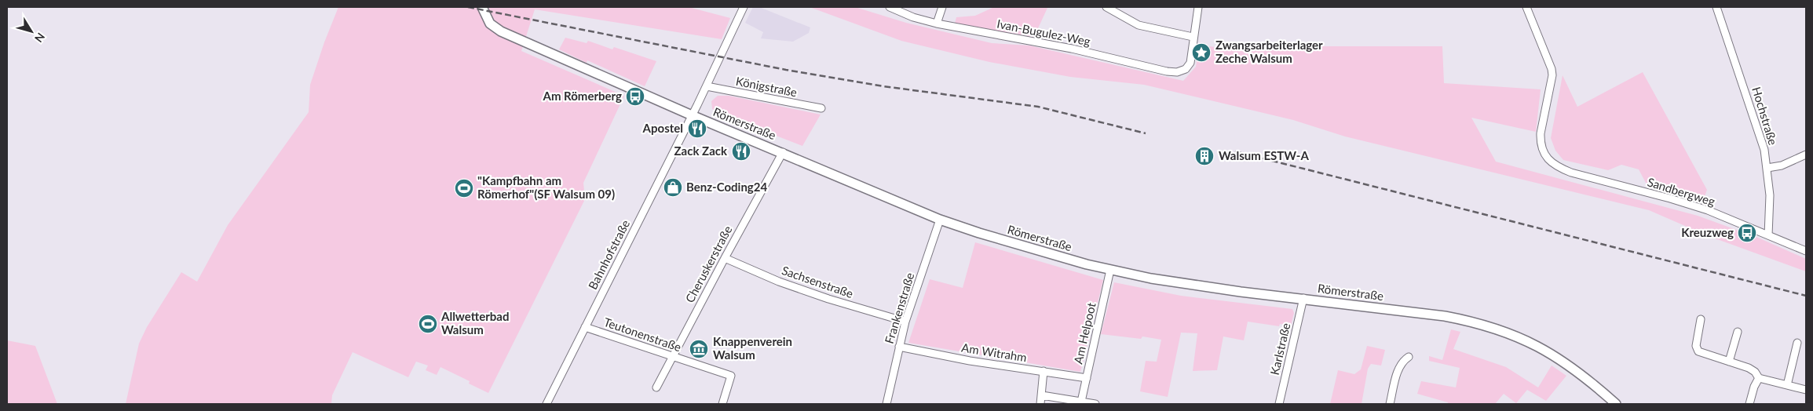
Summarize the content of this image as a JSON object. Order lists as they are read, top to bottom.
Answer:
{
  "streets": {
    "main road": ["Römerstraße"],
    "street": [
      "Ivan-Bugulez-Weg",
      "Königstraße",
      "Hochstraße",
      "Sandbergweg",
      "Bahnhofstraße",
      "Cheruskerstraße",
      "Sachsenstraße",
      "Frankenstraße",
      "Am Helpoot",
      "Teutonenstraße",
      "Karlstraße",
      "Am Witrahm"
    ]
  },
  "crossings": [
    ["Hochstraße", "Sandbergweg"],
    ["Römerstraße", "Bahnhofstraße"],
    ["Römerstraße", "Cheruskerstraße"],
    ["Römerstraße", "Frankenstraße"],
    ["Römerstraße", "Am Helpoot"],
    ["Römerstraße", "Karlstraße"],
    ["Bahnhofstraße", "Teutonenstraße"],
    ["Cheruskerstraße", "Sachsenstraße"],
    ["Cheruskerstraße", "Teutonenstraße"],
    ["Sachsenstraße", "Frankenstraße"],
    ["Frankenstraße", "Am Witrahm"],
    ["Am Helpoot", "Am Witrahm"]
  ],
  "places": {
    "place": ["Zwangsarbeiterlager Zeche Walsum"],
    "bus stop": ["Am Römerberg", "Kreuzweg"],
    "restaurant": ["Apostel", "Zack Zack"],
    "building": ["Walsum ESTW-A"],
    "shop": ["Benz-Coding24"],
    "sports": ["\"Kampfbahn am Römerhof\"(SF Walsum 09)", "Allwetterbad Walsum"],
    "museum": ["Knappenverein Walsum"]
  },
  "north": "bottom right"
}
